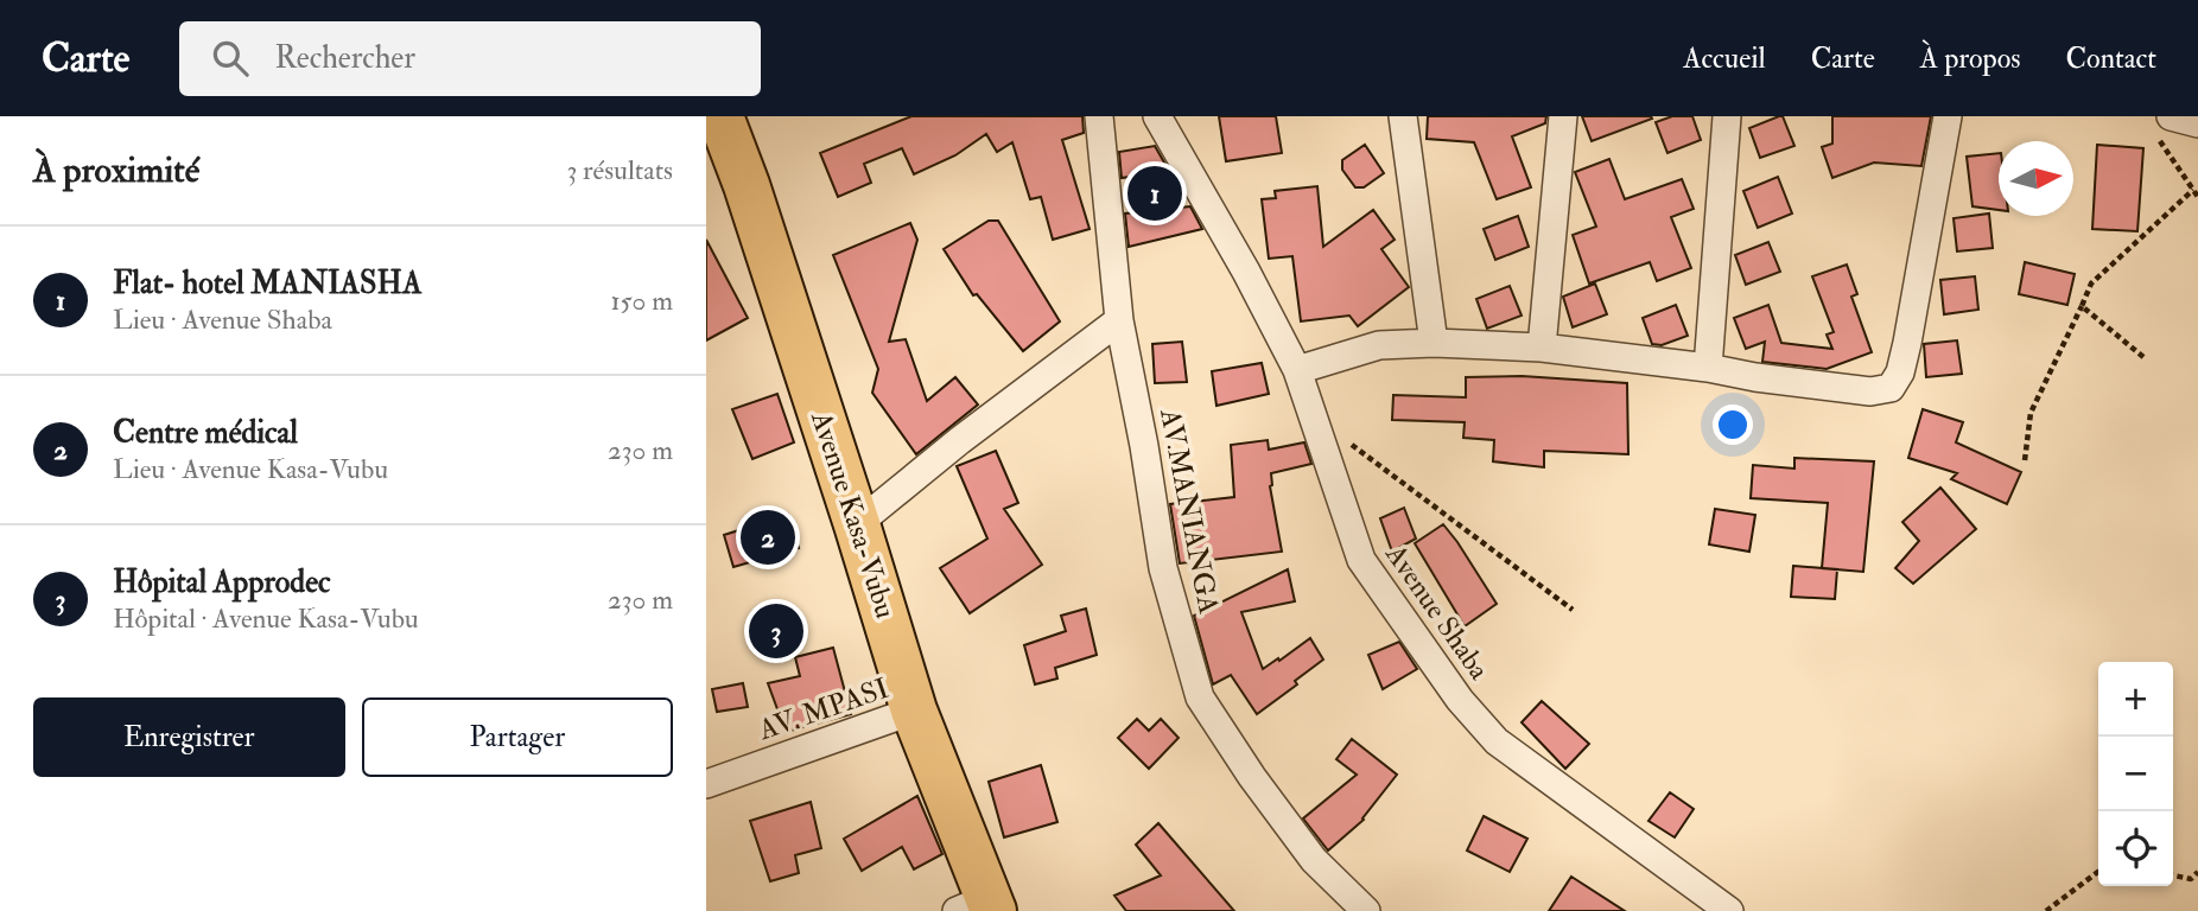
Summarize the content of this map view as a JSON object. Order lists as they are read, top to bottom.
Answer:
{
  "streets": {
    "highway": ["Avenue Kasa-Vubu"],
    "street": ["AV.MANIANGA", "Avenue Shaba", "AV. MPASI"]
  },
  "crossings": [
    ["Avenue Kasa-Vubu", "AV. MPASI"]
  ],
  "north": "right",
  "page": {
    "header": "Carte",
    "search": "Rechercher",
    "nav": [
      "Accueil",
      "Carte",
      "À propos",
      "Contact"
    ],
    "heading": ["À proximité", "3 résultats"],
    "pins": ["1", "2", "3"],
    "list": [
      {
        "mark": "1",
        "name": "Flat- hotel MANIASHA",
        "note": "Lieu · Avenue Shaba",
        "value": "150 m"
      },
      {
        "mark": "2",
        "name": "Centre médical",
        "note": "Lieu · Avenue Kasa-Vubu",
        "value": "230 m"
      },
      {
        "mark": "3",
        "name": "Hôpital Approdec",
        "note": "Hôpital · Avenue Kasa-Vubu",
        "value": "230 m"
      }
    ],
    "map_buttons": ["+", "−"],
    "buttons": ["Enregistrer", "Partager"]
  }
}
